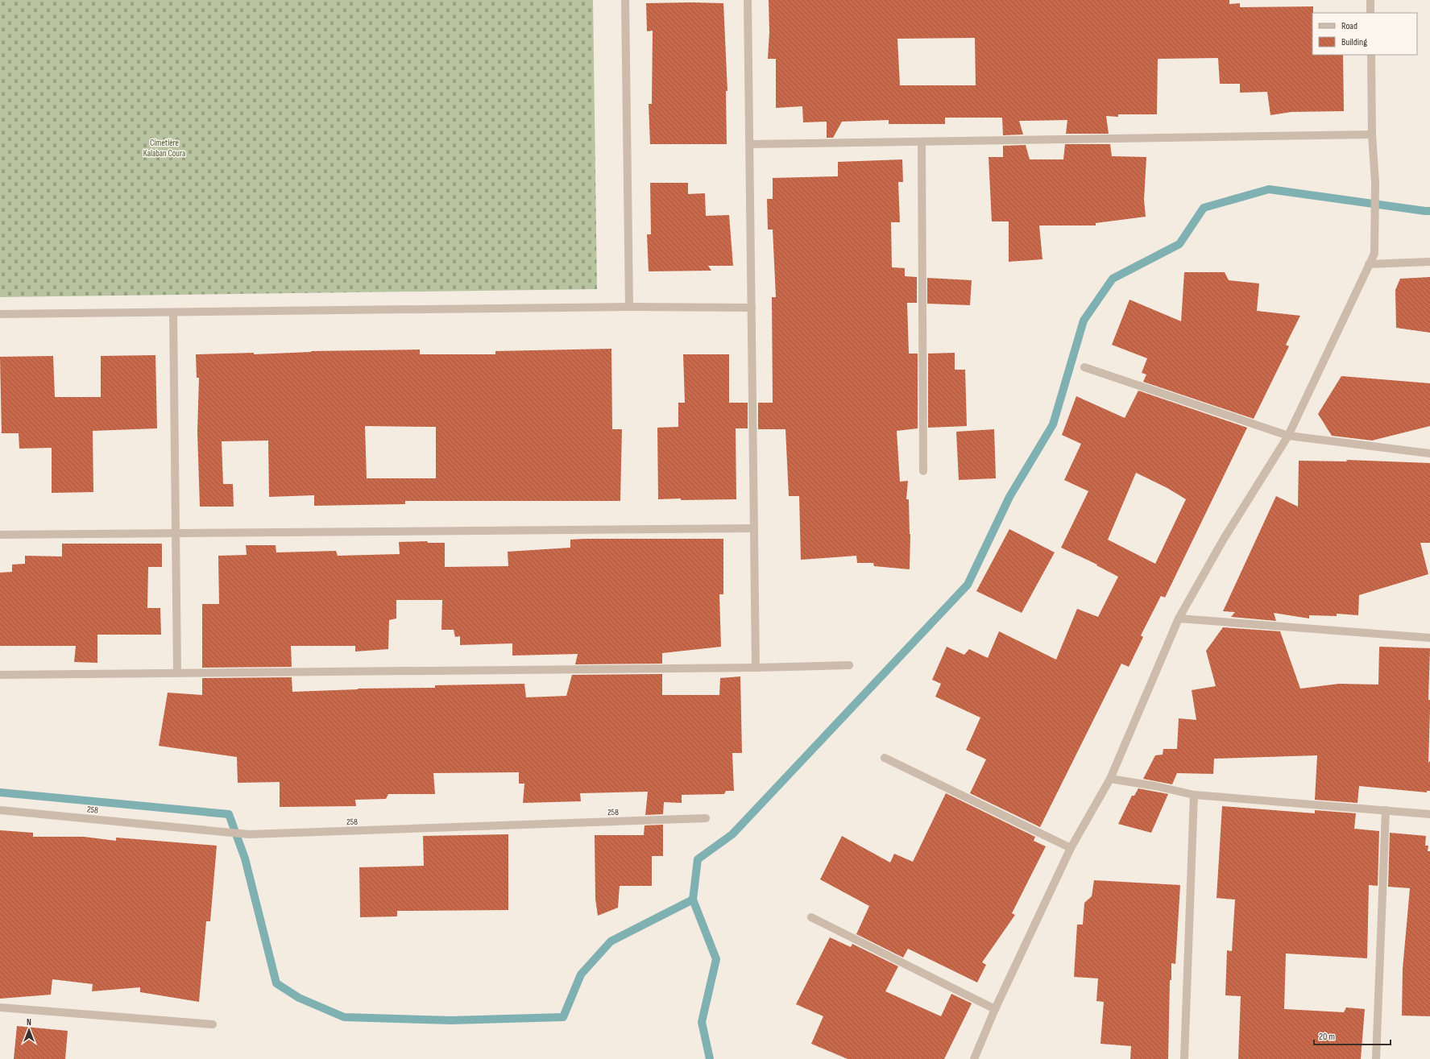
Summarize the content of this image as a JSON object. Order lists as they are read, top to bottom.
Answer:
{
  "streets": {
    "street": ["258"]
  },
  "parks": ["Cimetière Kalaban Coura"],
  "legend": ["Road", "Building"],
  "scale_bar": "20 m",
  "north": "top"
}
